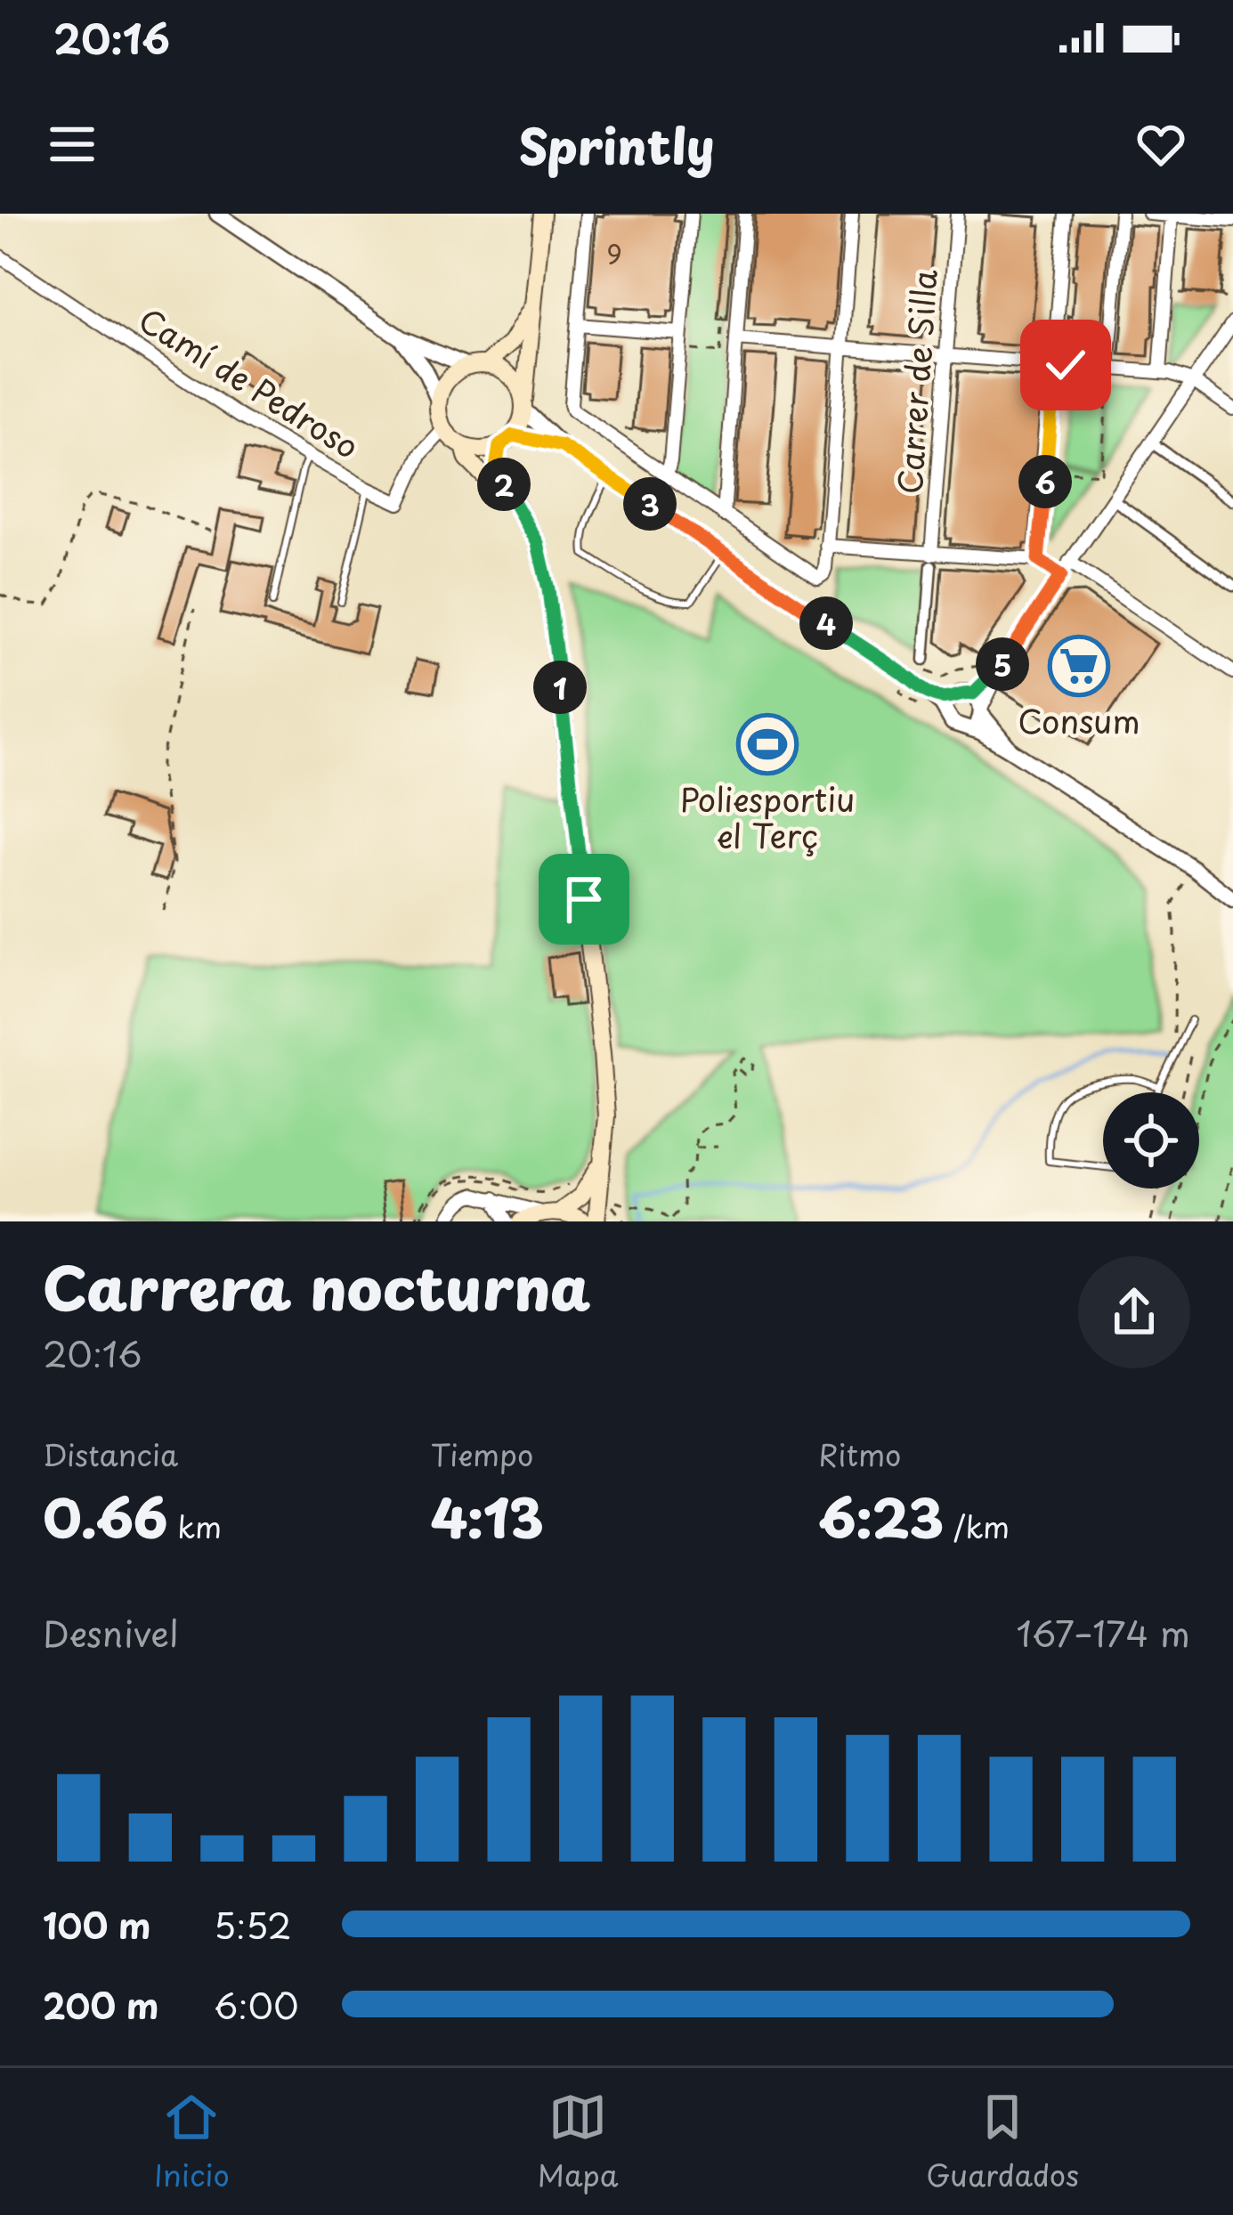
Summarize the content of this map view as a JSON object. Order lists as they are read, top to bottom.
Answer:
{
  "streets": {
    "street": ["Carrer de Silla", "Camí de Pedroso"]
  },
  "places": {
    "supermarket": ["Consum"],
    "sports": ["Poliesportiu el Terç"]
  },
  "house_numbers": ["9"],
  "page": {
    "status": "20:16",
    "header": "Sprintly",
    "pins": [
      "6",
      "2",
      "3",
      "4",
      "5",
      "1"
    ],
    "heading": ["Carrera nocturna", "20:16"],
    "stats": [
      ["Distancia", "0.66 km"],
      ["Tiempo", "4:13"],
      ["Ritmo", "6:23 /km"]
    ],
    "chart": ["Desnivel", "167–174 m"],
    "list": [
      {
        "name": "100 m",
        "note": "5:52"
      },
      {
        "name": "200 m",
        "note": "6:00"
      }
    ],
    "tabs": ["Inicio", "Mapa", "Guardados"]
  }
}
